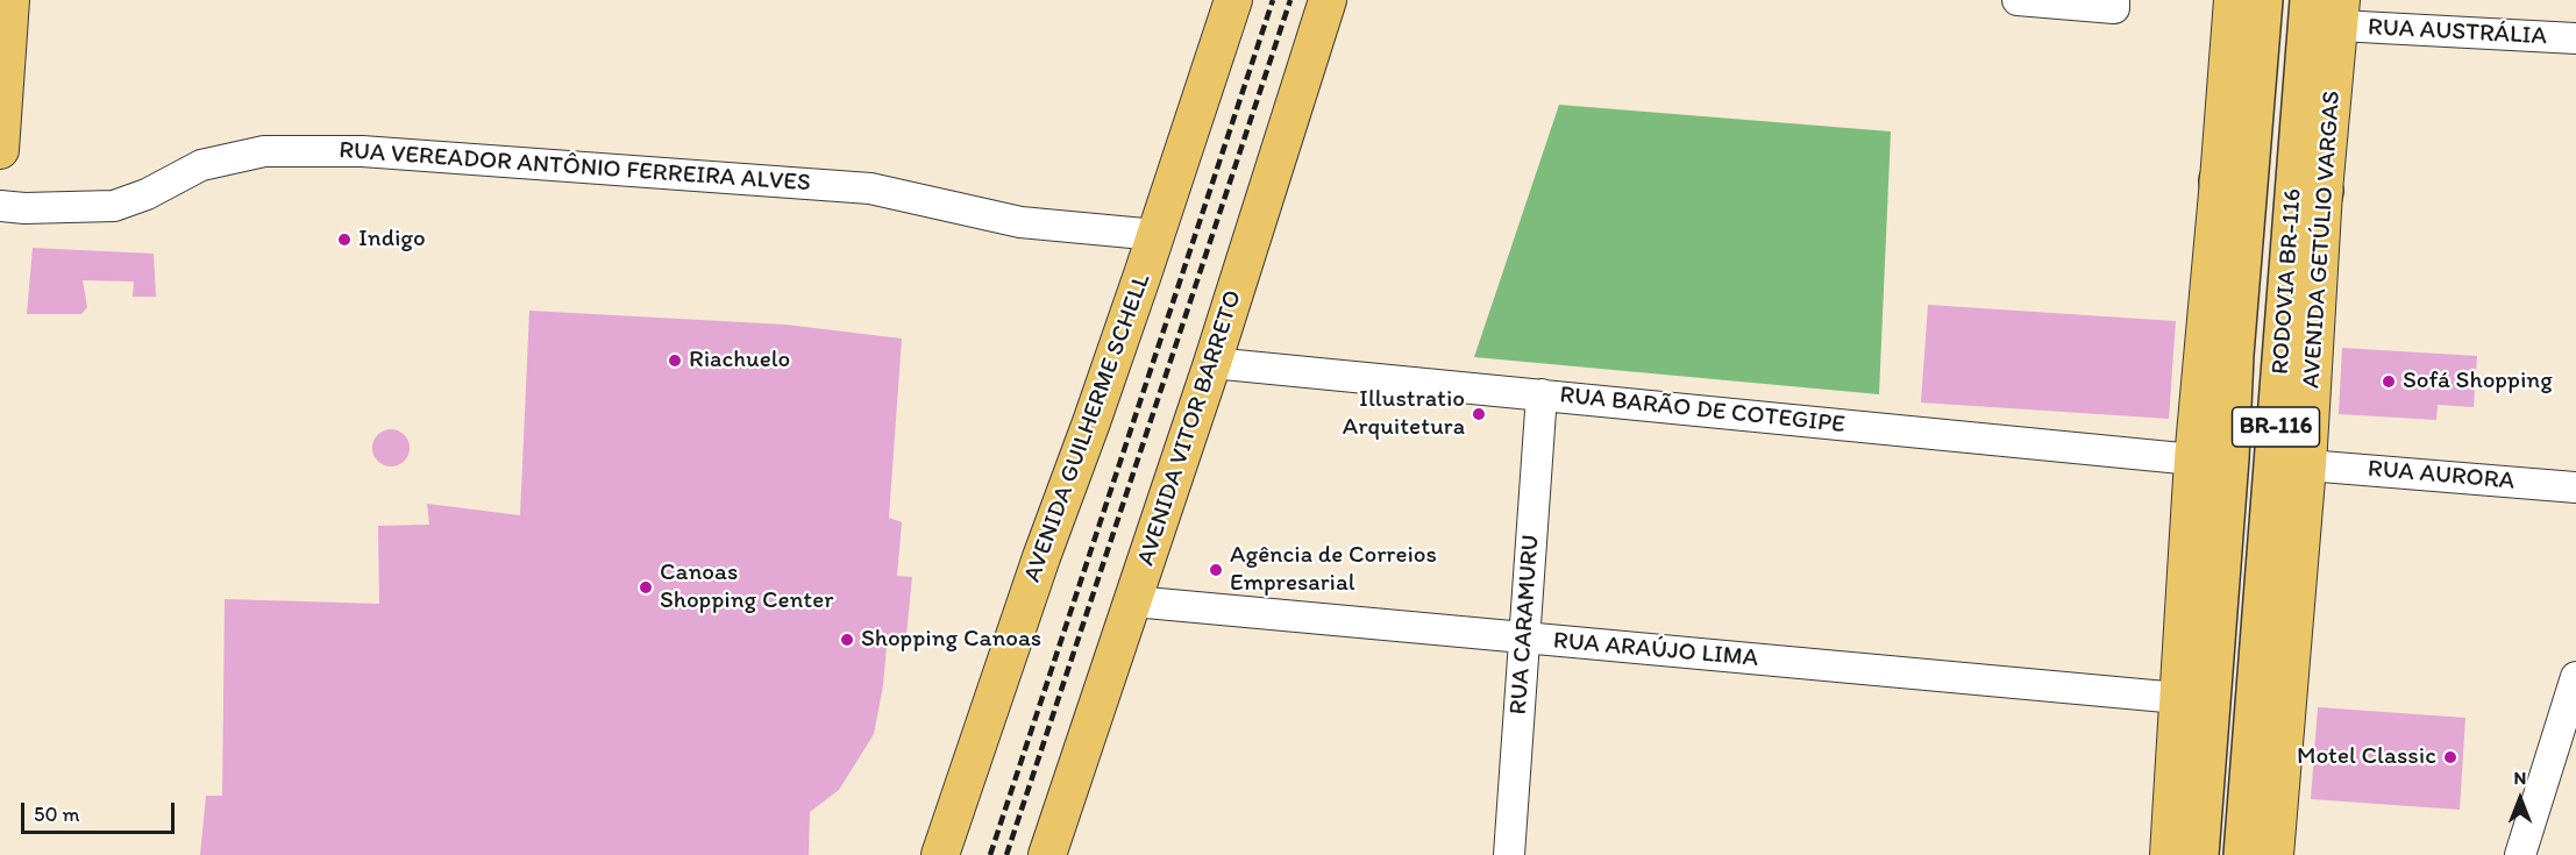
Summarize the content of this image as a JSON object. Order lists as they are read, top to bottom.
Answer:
{
  "streets": {
    "highway": ["RODOVIA BR-116", "BR-116"],
    "main road": ["AVENIDA GETÚLIO VARGAS", "AVENIDA GUILHERME SCHELL", "AVENIDA VITOR BARRETO"],
    "street": [
      "RUA AUSTRÁLIA",
      "RUA VEREADOR ANTÔNIO FERREIRA ALVES",
      "RUA BARÃO DE COTEGIPE",
      "RUA AURORA",
      "RUA CARAMURU",
      "RUA ARAÚJO LIMA"
    ]
  },
  "crossings": [
    ["RUA AUSTRÁLIA", "AVENIDA GETÚLIO VARGAS"],
    ["RUA VEREADOR ANTÔNIO FERREIRA ALVES", "AVENIDA GUILHERME SCHELL"],
    ["AVENIDA GETÚLIO VARGAS", "BR-116"],
    ["AVENIDA GETÚLIO VARGAS", "RUA AURORA"],
    ["RODOVIA BR-116", "BR-116"],
    ["RUA BARÃO DE COTEGIPE", "AVENIDA VITOR BARRETO"],
    ["RUA BARÃO DE COTEGIPE", "RUA CARAMURU"],
    ["AVENIDA VITOR BARRETO", "RUA ARAÚJO LIMA"],
    ["RUA CARAMURU", "RUA ARAÚJO LIMA"]
  ],
  "places": [
    "Indigo",
    "Riachuelo",
    "Sofá Shopping",
    "Illustratio Arquitetura",
    "Agência de Correios Empresarial",
    "Canoas Shopping Center",
    "Shopping Canoas",
    "Motel Classic"
  ],
  "scale_bar": "50 m",
  "north": "top"
}
